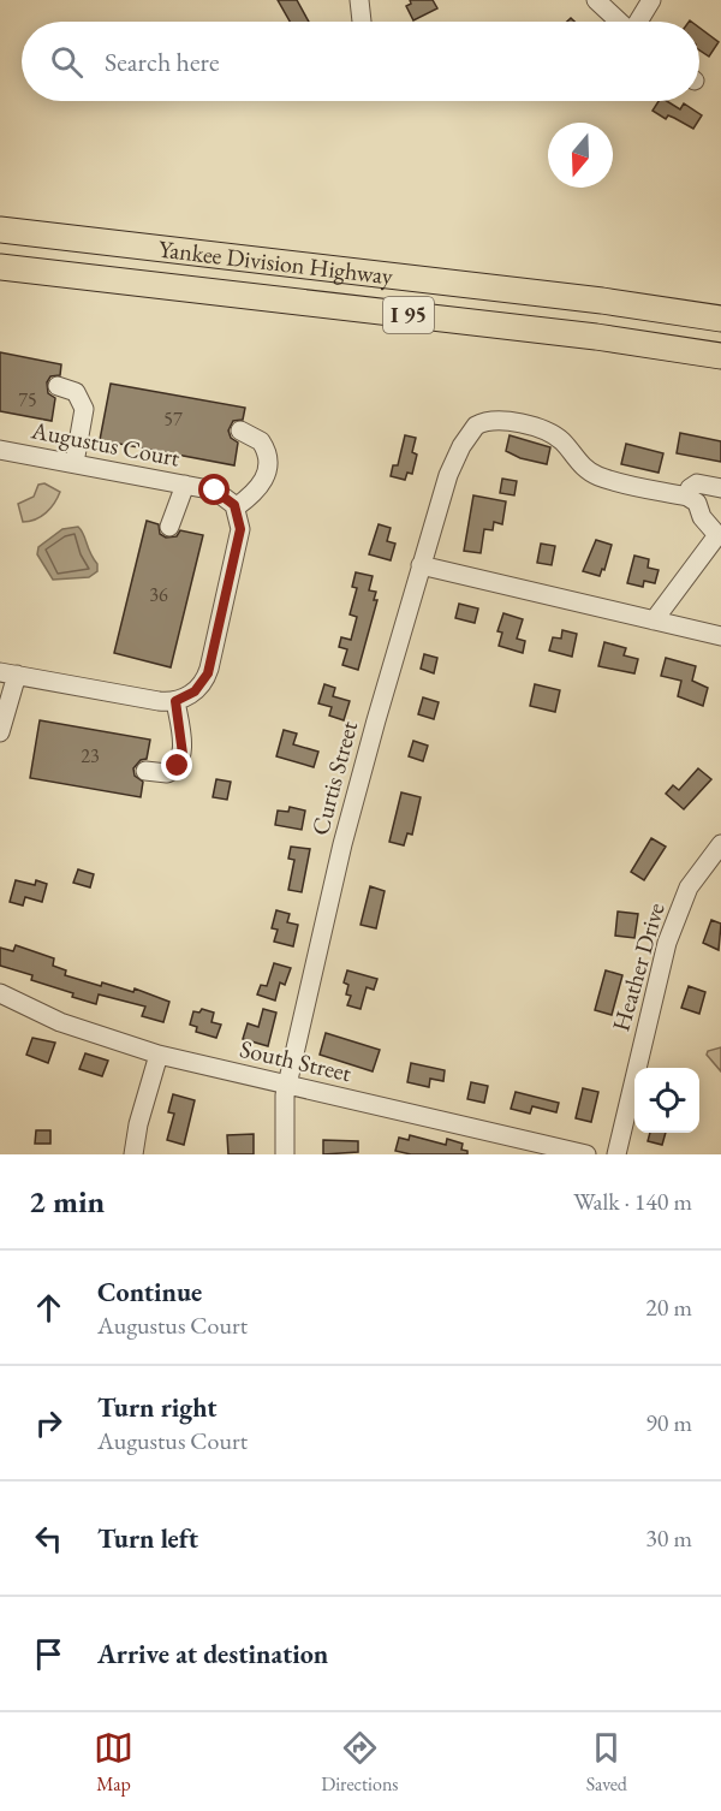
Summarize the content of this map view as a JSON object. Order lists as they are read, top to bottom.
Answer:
{
  "streets": {
    "highway": ["Yankee Division Highway", "I 95"],
    "street": [
      "Augustus Court",
      "Curtis Street",
      "Heather Drive",
      "South Street"
    ]
  },
  "crossings": [
    ["Curtis Street", "South Street"]
  ],
  "house_numbers": [
    "75",
    "57",
    "36",
    "23"
  ],
  "north": "bottom",
  "page": {
    "search": "Search here",
    "heading": ["2 min", "Walk · 140 m"],
    "list": [
      ["Continue", "Augustus Court", "20 m"],
      ["Turn right", "Augustus Court", "90 m"],
      ["Turn left", "30 m"],
      "Arrive at destination"
    ],
    "nav": ["Map", "Directions", "Saved"]
  }
}
